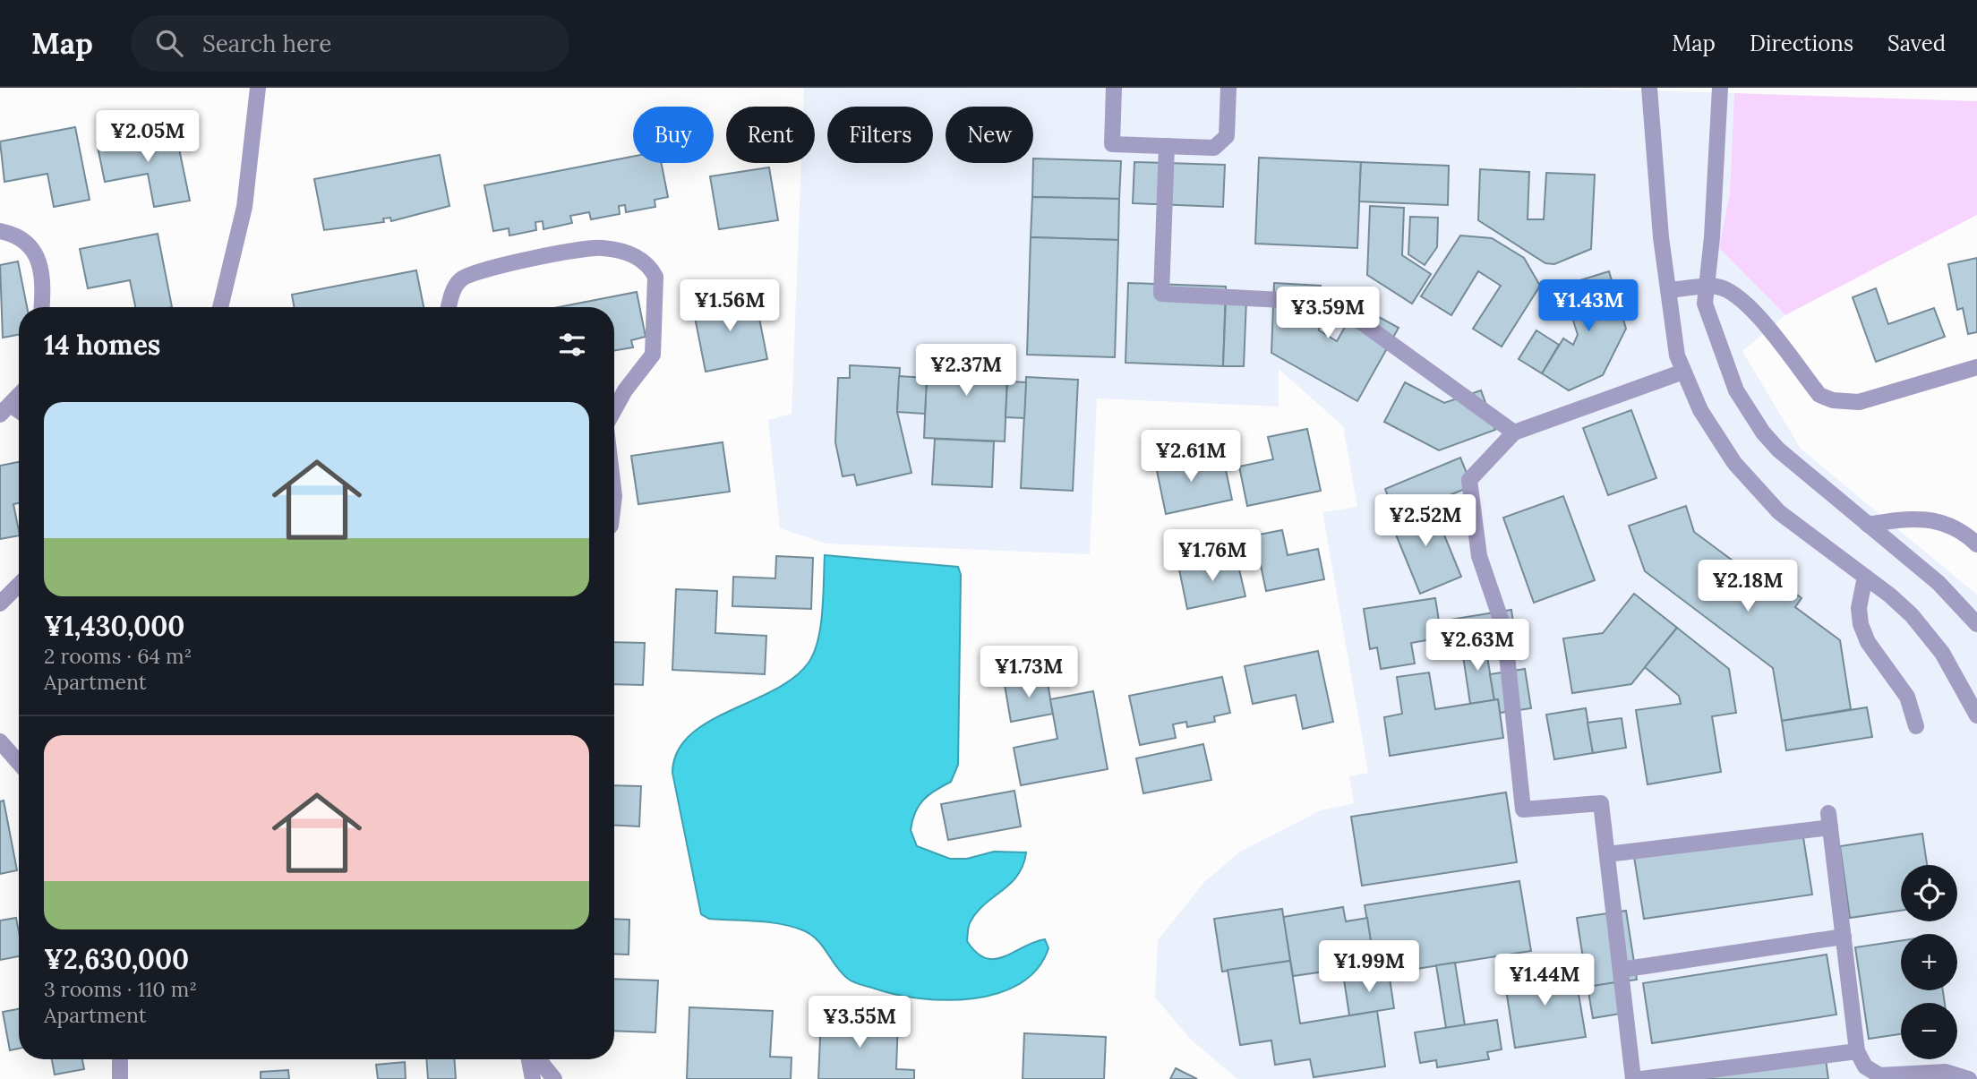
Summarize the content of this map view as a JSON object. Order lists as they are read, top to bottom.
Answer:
{
  "page": {
    "header": "Map",
    "search": "Search here",
    "nav": ["Map", "Directions", "Saved"],
    "chip": [
      "Buy",
      "Rent",
      "Filters",
      "New"
    ],
    "price": [
      "¥2.05M",
      "¥1.56M",
      "¥1.43M",
      "¥3.59M",
      "¥2.37M",
      "¥2.61M",
      "¥2.52M",
      "¥1.76M",
      "¥2.18M",
      "¥2.63M",
      "¥1.73M",
      "¥1.99M",
      "¥1.44M",
      "¥3.55M"
    ],
    "heading": "14 homes",
    "list": [
      {
        "name": "¥1,430,000",
        "note": "2 rooms · 64 m² · Apartment"
      },
      {
        "name": "¥2,630,000",
        "note": "3 rooms · 110 m² · Apartment"
      }
    ],
    "map_buttons": ["+", "−"]
  }
}
